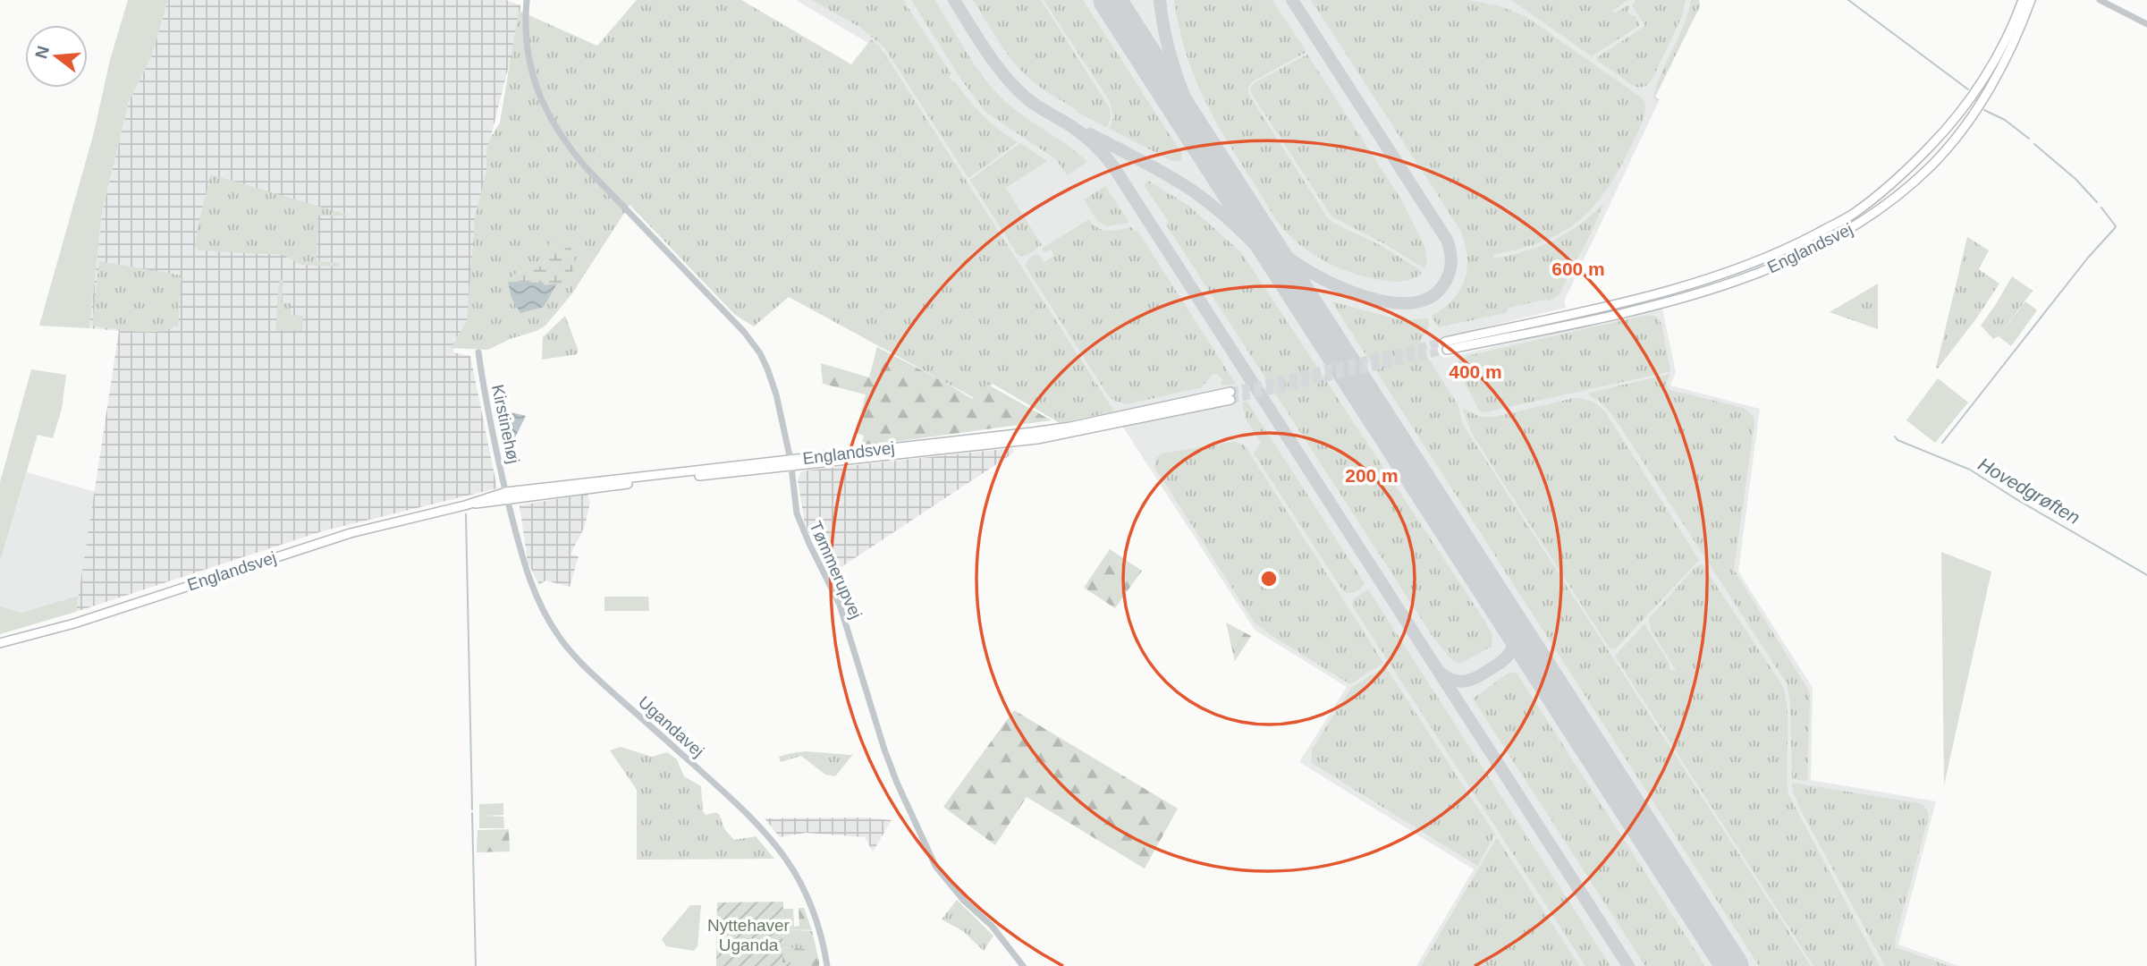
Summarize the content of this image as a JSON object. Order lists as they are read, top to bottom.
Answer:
{
  "streets": {
    "main road": ["Englandsvej"],
    "street": ["Kirstinehøj", "Tømmerupvej", "Ugandavej"]
  },
  "crossings": [
    ["Englandsvej", "Kirstinehøj"],
    ["Englandsvej", "Tømmerupvej"],
    ["Englandsvej", "Ugandavej"],
    ["Kirstinehøj", "Ugandavej"]
  ],
  "water": ["Hovedgrøften"],
  "parks": ["Nyttehaver Uganda"],
  "north": "left",
  "rings": ["600 m", "400 m", "200 m"]
}
